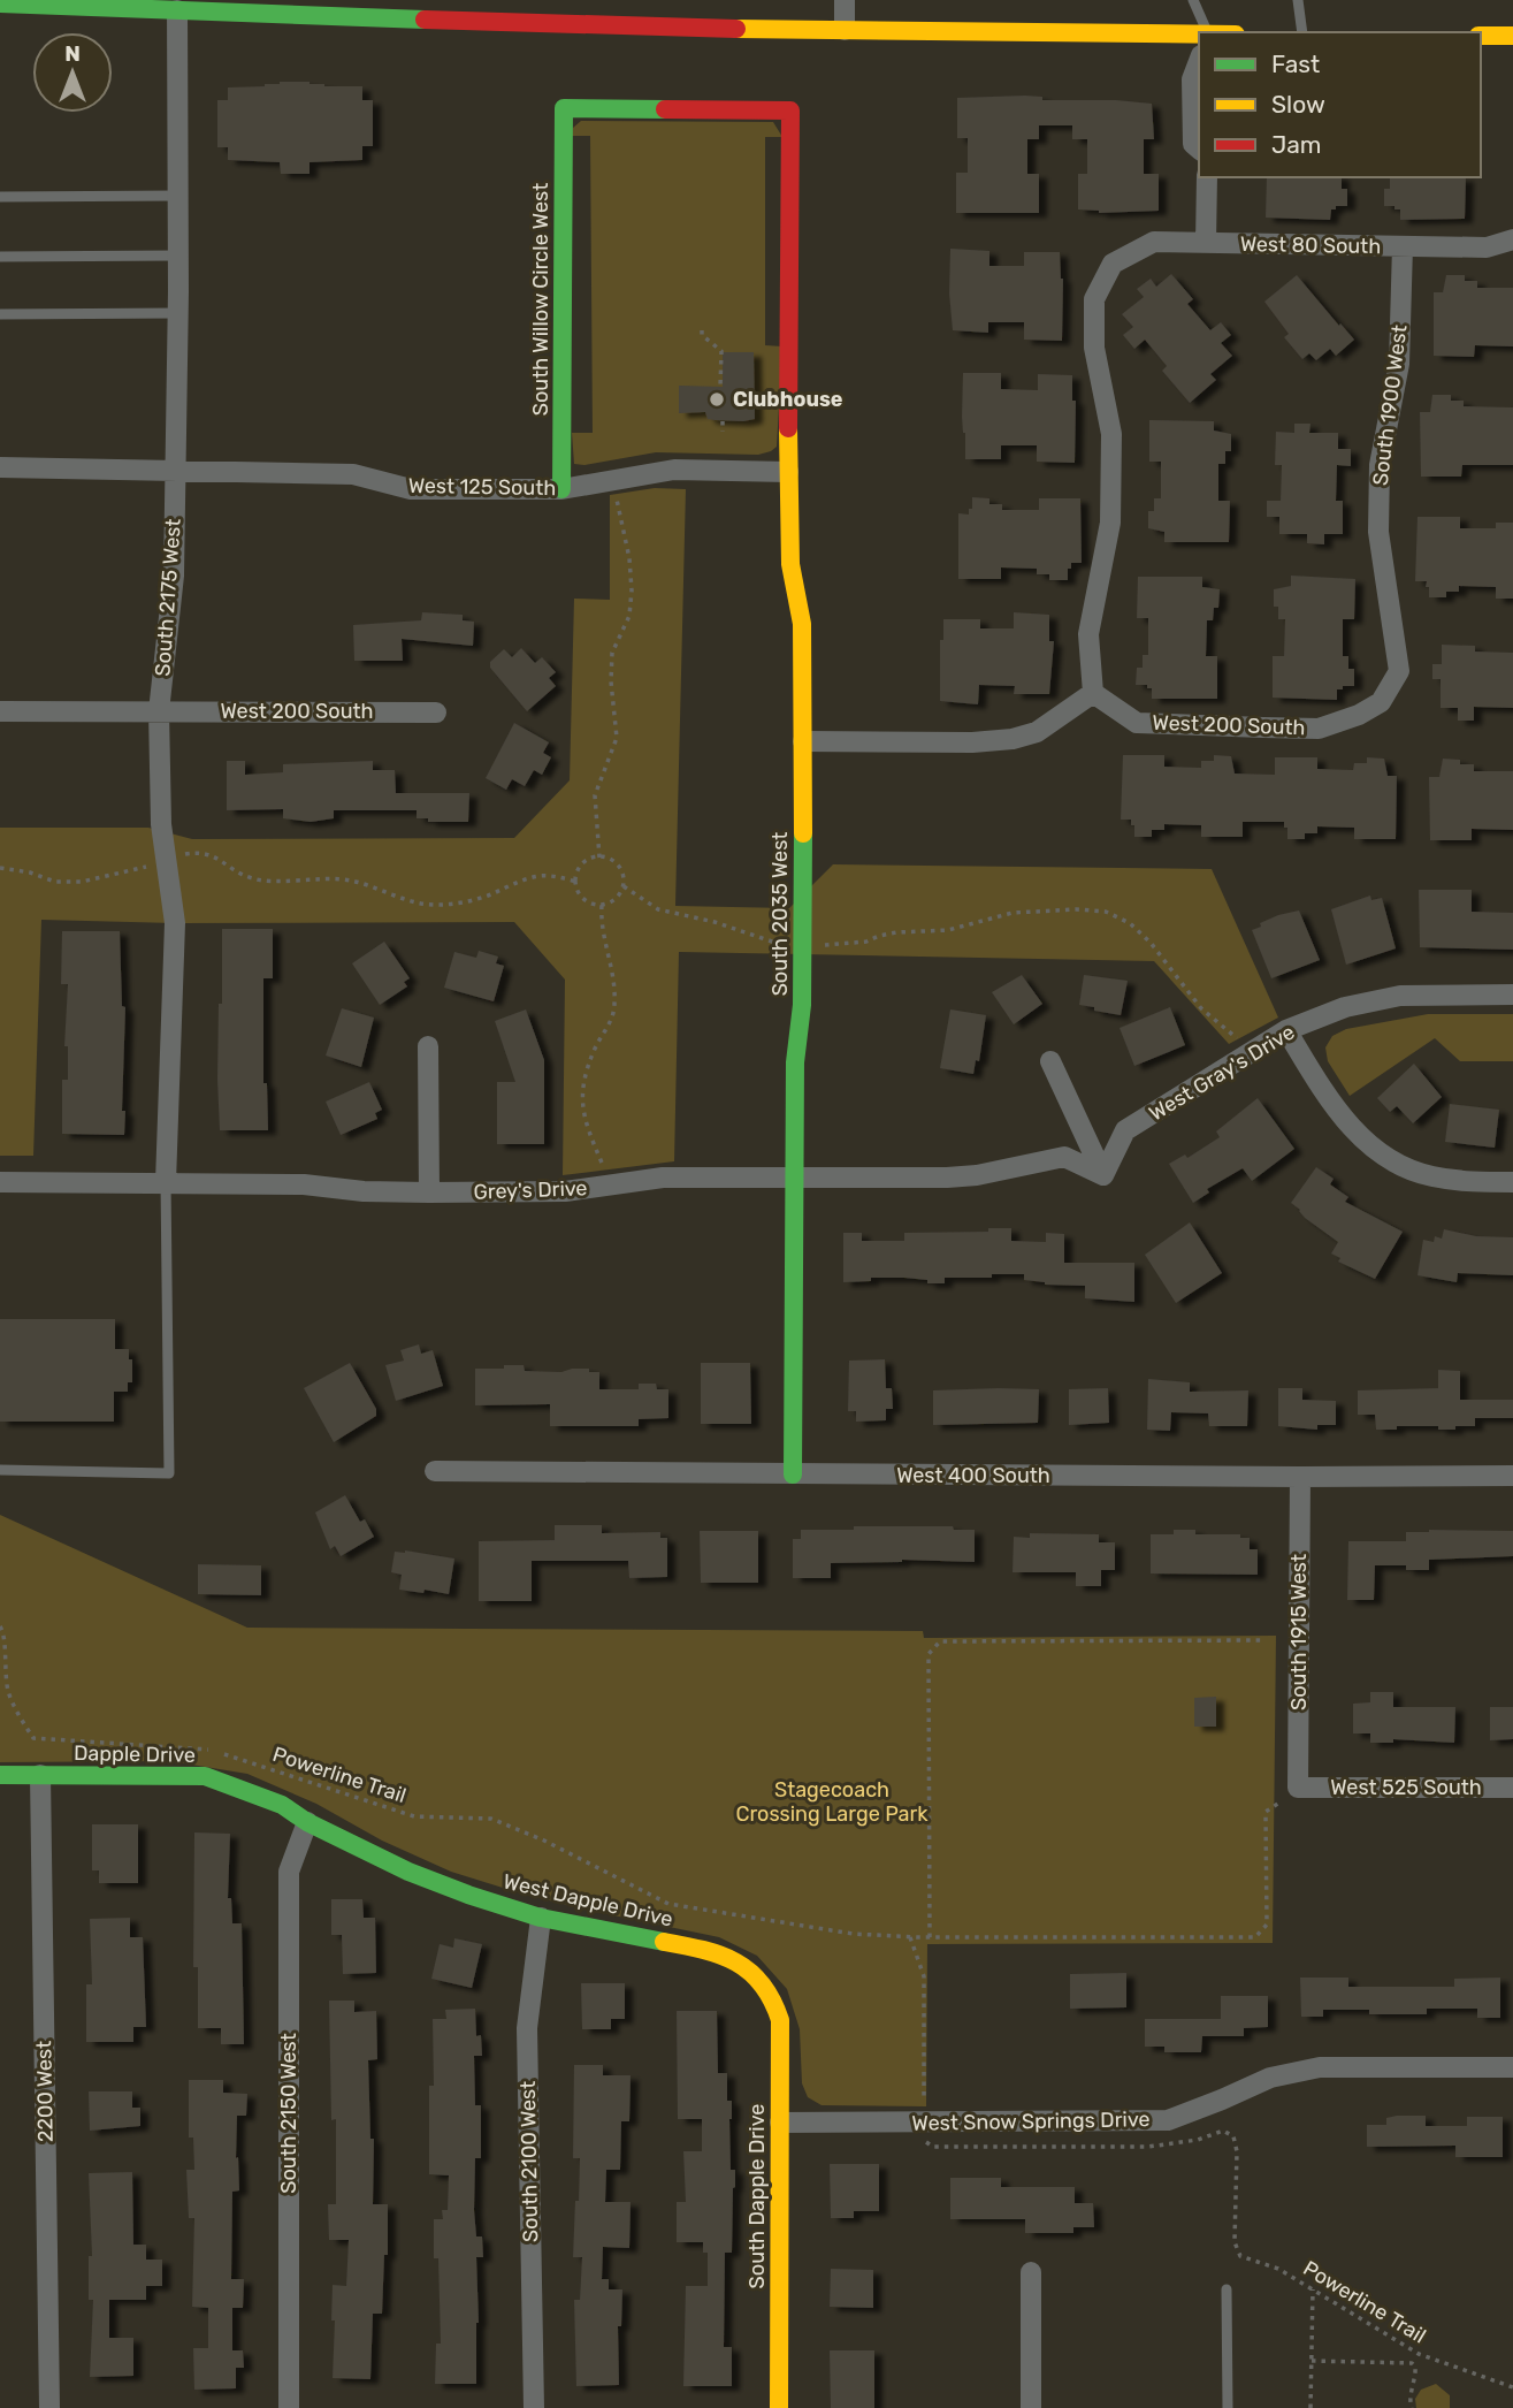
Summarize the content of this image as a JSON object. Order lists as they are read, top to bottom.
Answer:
{
  "streets": {
    "street": [
      "West 80 South",
      "South Willow Circle West",
      "South 1900 West",
      "West 125 South",
      "South 2175 West",
      "West 200 South",
      "South 2035 West",
      "West Gray's Drive",
      "Grey's Drive",
      "West 400 South",
      "South 1915 West",
      "Dapple Drive",
      "West 525 South",
      "West Dapple Drive",
      "2200 West",
      "South 2150 West",
      "West Snow Springs Drive",
      "South 2100 West",
      "South Dapple Drive"
    ],
    "path": ["Powerline Trail"]
  },
  "crossings": [
    ["West 80 South", "South 1900 West"],
    ["West 80 South", "West 200 South"],
    ["South Willow Circle West", "West 125 South"],
    ["South Willow Circle West", "South 2035 West"],
    ["South 1900 West", "West 200 South"],
    ["West 125 South", "South 2175 West"],
    ["West 125 South", "South 2035 West"],
    ["South 2175 West", "West 200 South"],
    ["South 2175 West", "Grey's Drive"],
    ["South 2035 West", "Grey's Drive"],
    ["South 2035 West", "West 400 South"],
    ["West Gray's Drive", "Grey's Drive"],
    ["West 400 South", "South 1915 West"],
    ["South 1915 West", "West 525 South"],
    ["Dapple Drive", "West Dapple Drive"],
    ["Dapple Drive", "2200 West"],
    ["Dapple Drive", "South 2150 West"],
    ["West Dapple Drive", "South 2150 West"],
    ["West Dapple Drive", "South 2100 West"],
    ["West Dapple Drive", "South Dapple Drive"],
    ["West Snow Springs Drive", "South Dapple Drive"]
  ],
  "parks": ["Stagecoach Crossing Large Park"],
  "places": ["Clubhouse"],
  "legend": ["Fast", "Slow", "Jam"],
  "north": "top"
}
